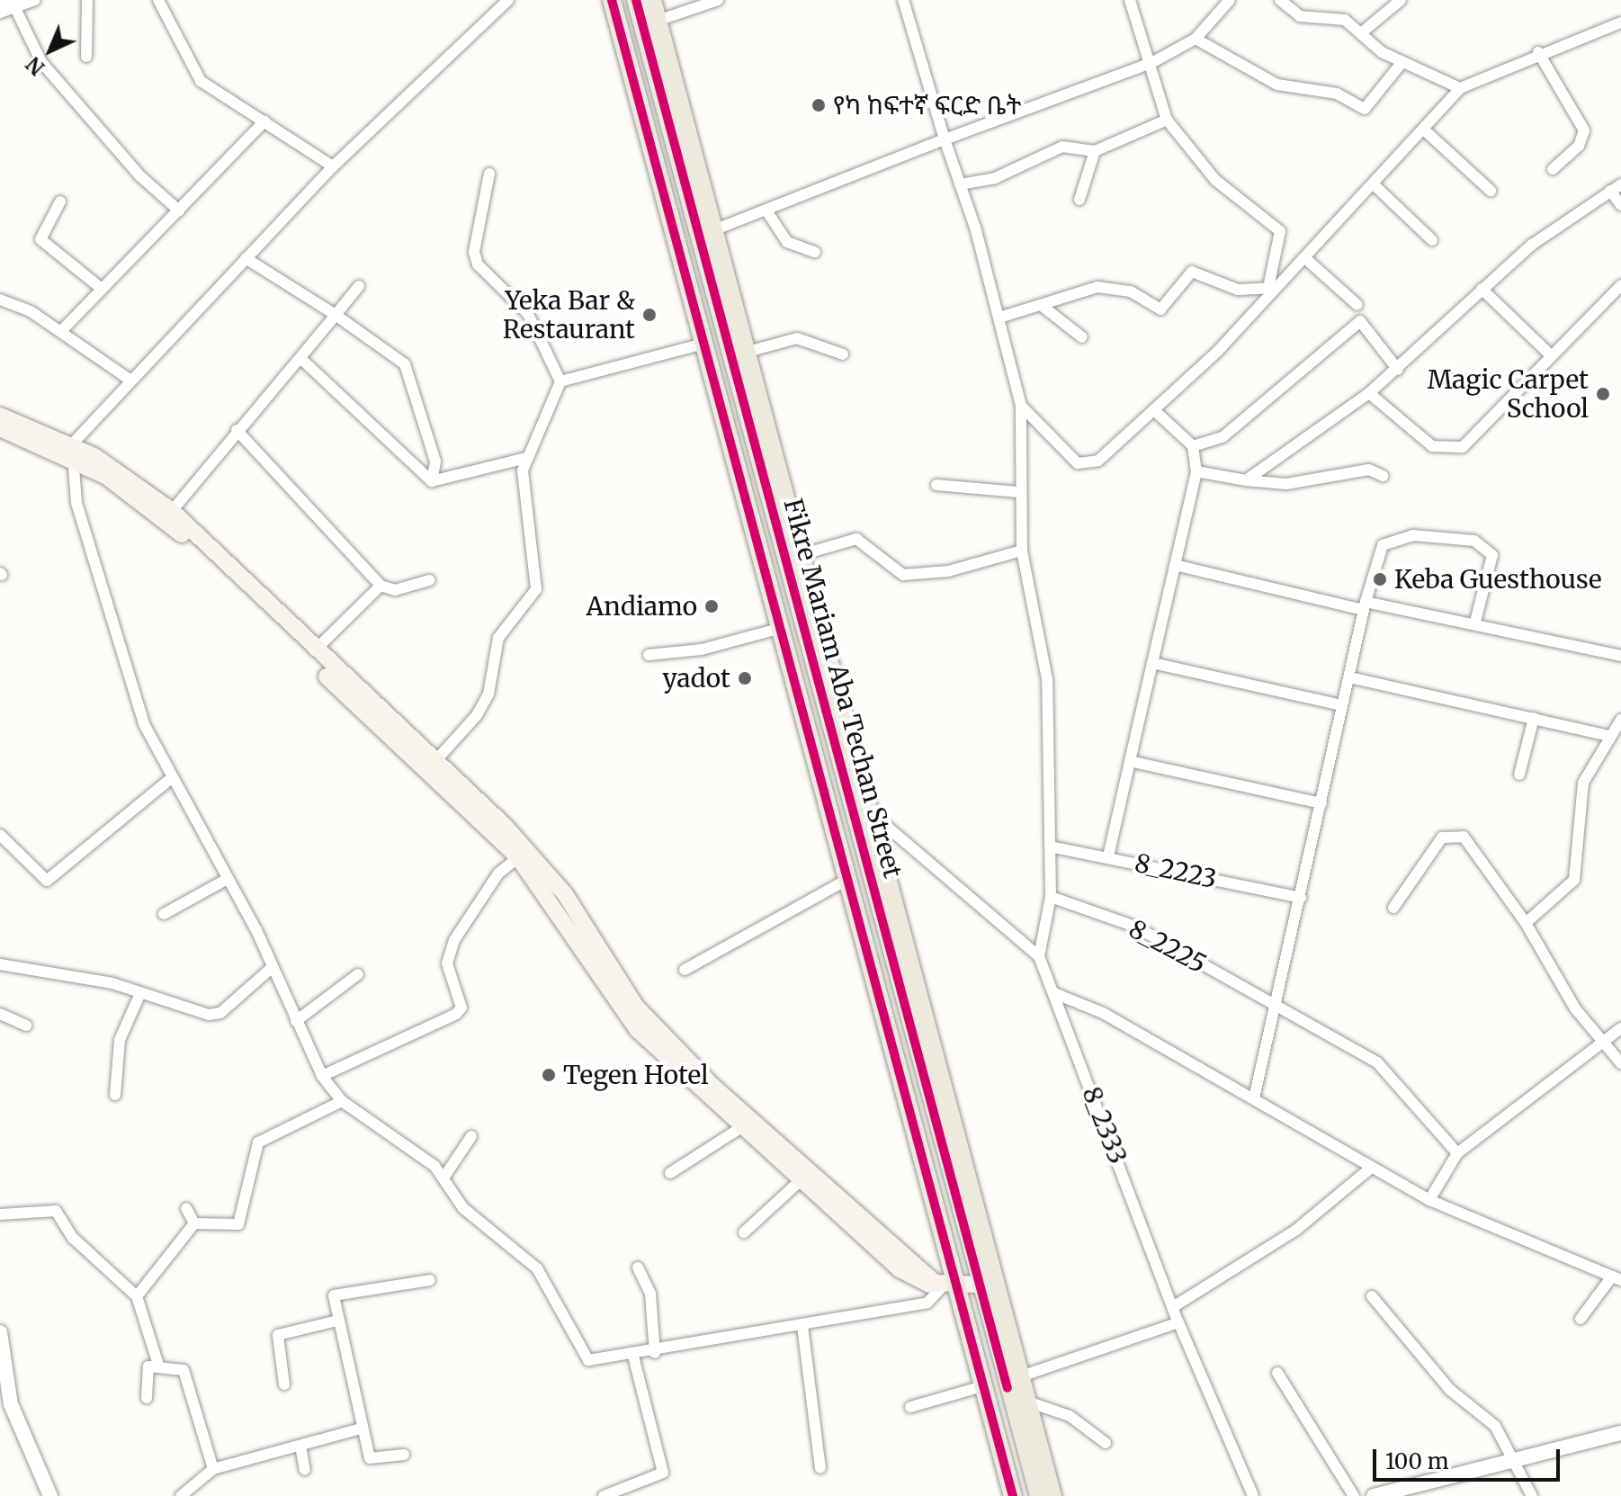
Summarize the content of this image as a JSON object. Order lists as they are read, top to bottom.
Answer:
{
  "streets": {
    "main road": ["Fikre Mariam Aba Techan Street"],
    "street": ["8_2223", "8_2225", "8_2333"]
  },
  "places": [
    "የካ ከፍተኛ ፍርድ ቤት",
    "Yeka Bar & Restaurant",
    "Magic Carpet School",
    "Keba Guesthouse",
    "Andiamo",
    "yadot",
    "Tegen Hotel"
  ],
  "scale_bar": "100 m",
  "north": "bottom left"
}
